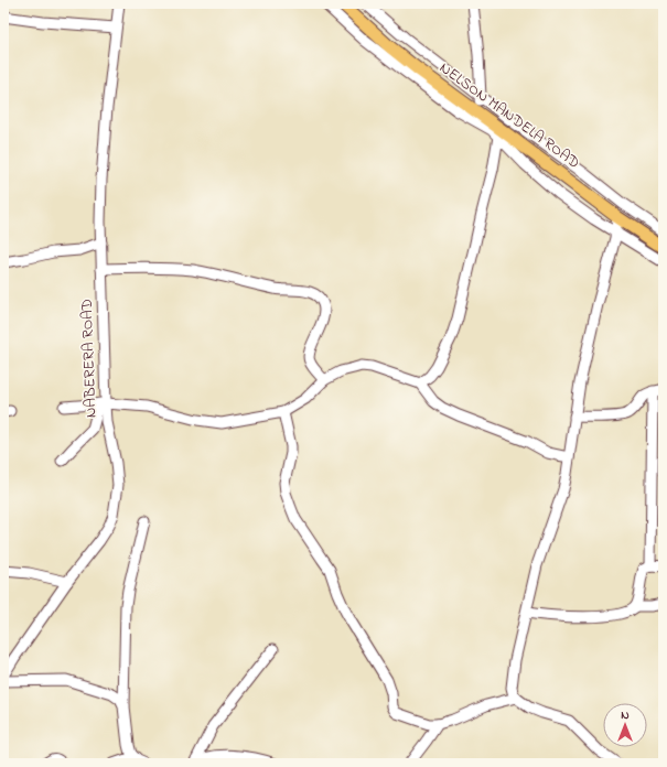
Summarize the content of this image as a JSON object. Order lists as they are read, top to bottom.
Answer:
{
  "streets": {
    "main road": ["NELSON MANDELA ROAD"],
    "street": ["NABERERA ROAD"]
  },
  "north": "top"
}
